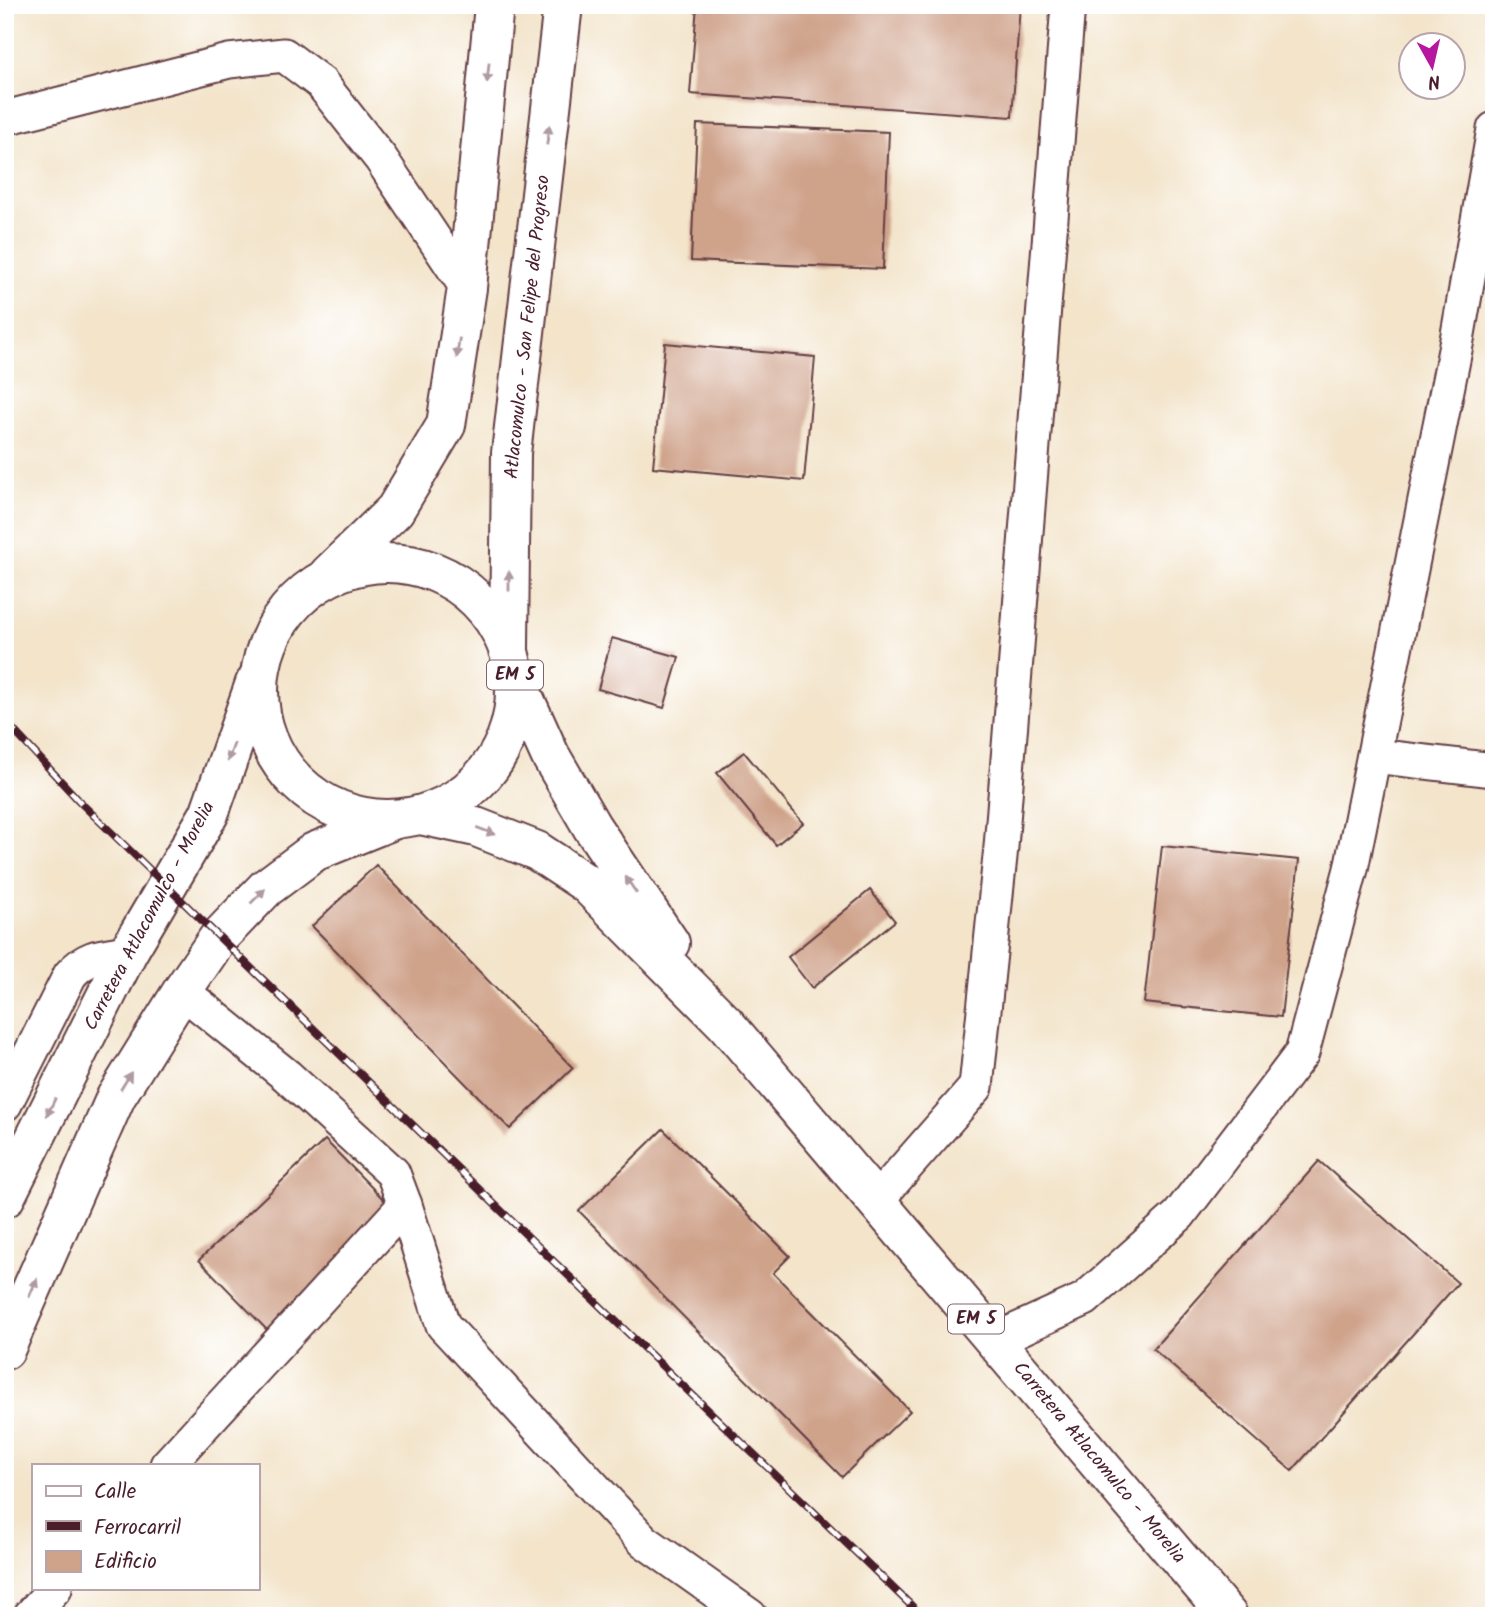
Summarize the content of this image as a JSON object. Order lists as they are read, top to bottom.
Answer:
{
  "streets": {
    "main road": ["Atlacomulco - San Felipe del Progreso", "EM 5", "Carretera Atlacomulco - Morelia"]
  },
  "crossings": [
    ["Atlacomulco - San Felipe del Progreso", "EM 5"],
    ["Atlacomulco - San Felipe del Progreso", "Carretera Atlacomulco - Morelia"],
    ["EM 5", "Carretera Atlacomulco - Morelia"]
  ],
  "legend": ["Calle", "Ferrocarril", "Edificio"],
  "north": "bottom"
}
